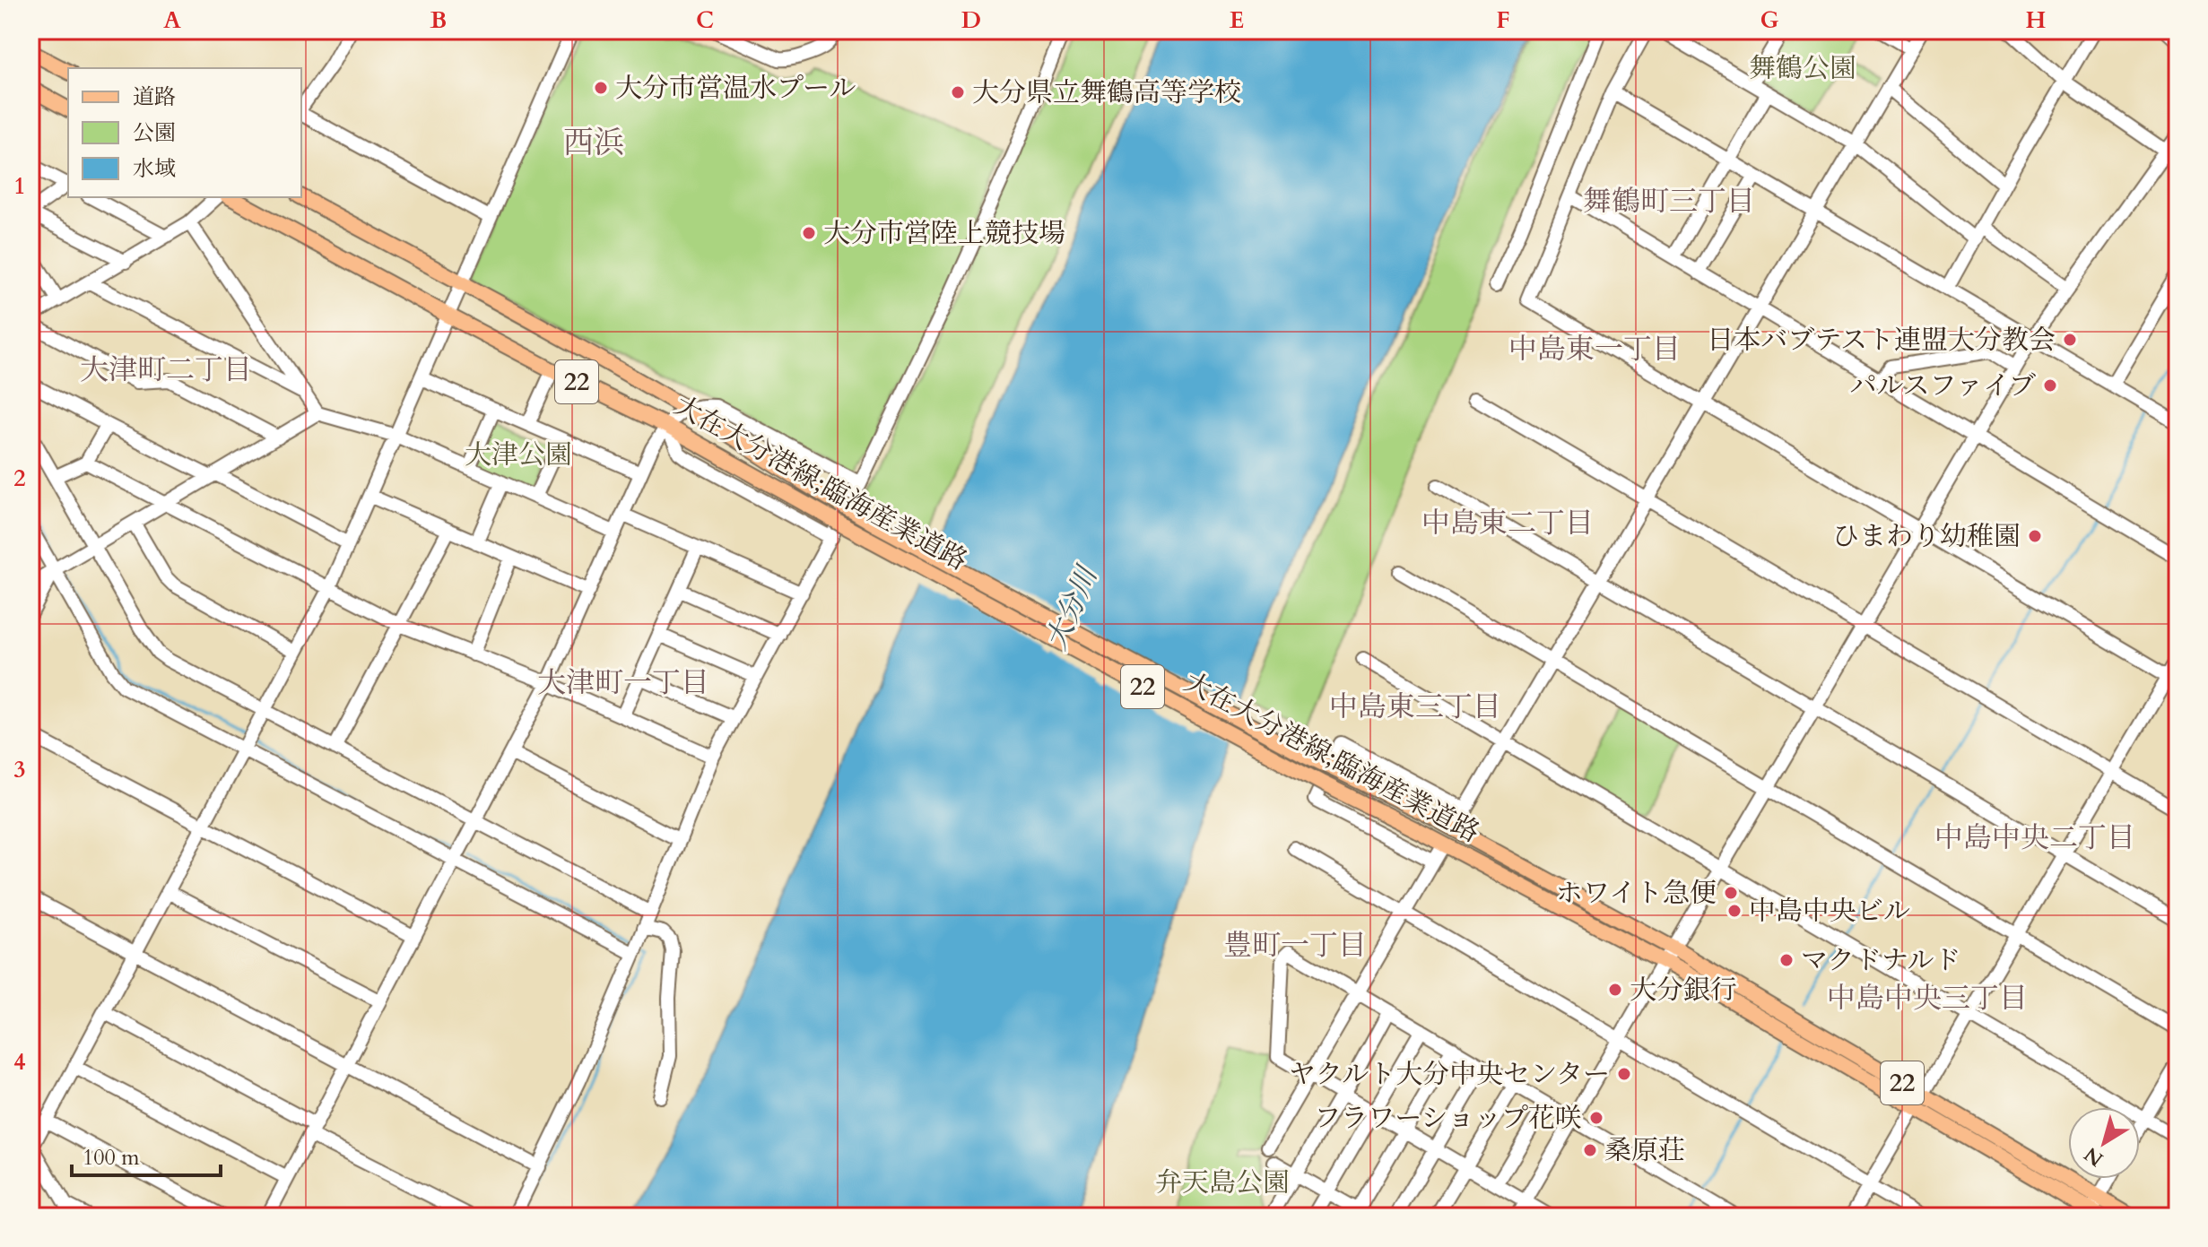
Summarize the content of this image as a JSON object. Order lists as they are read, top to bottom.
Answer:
{
  "streets": {
    "main road": ["22", "大在大分港線;臨海産業道路"]
  },
  "districts": [
    "西浜",
    "舞鶴町三丁目",
    "中島東一丁目",
    "大津町二丁目",
    "中島東二丁目",
    "大津町一丁目",
    "中島東三丁目",
    "中島中央二丁目",
    "豊町一丁目",
    "中島中央三丁目"
  ],
  "water": ["大分川"],
  "parks": ["舞鶴公園", "大津公園", "弁天島公園"],
  "places": [
    "大分市営温水プール",
    "大分県立舞鶴高等学校",
    "大分市営陸上競技場",
    "日本バブテスト連盟大分教会",
    "パルスファイブ",
    "ひまわり幼稚園",
    "ホワイト急便",
    "中島中央ビル",
    "マクドナルド",
    "大分銀行",
    "ヤクルト大分中央センター",
    "フラワーショップ花咲",
    "桑原荘"
  ],
  "legend": ["道路", "公園", "水域"],
  "scale_bar": "100 m",
  "north": "bottom left",
  "grid": {
    "columns": [
      "A",
      "B",
      "C",
      "D",
      "E",
      "F",
      "G",
      "H"
    ],
    "rows": [
      "1",
      "2",
      "3",
      "4"
    ]
  }
}
